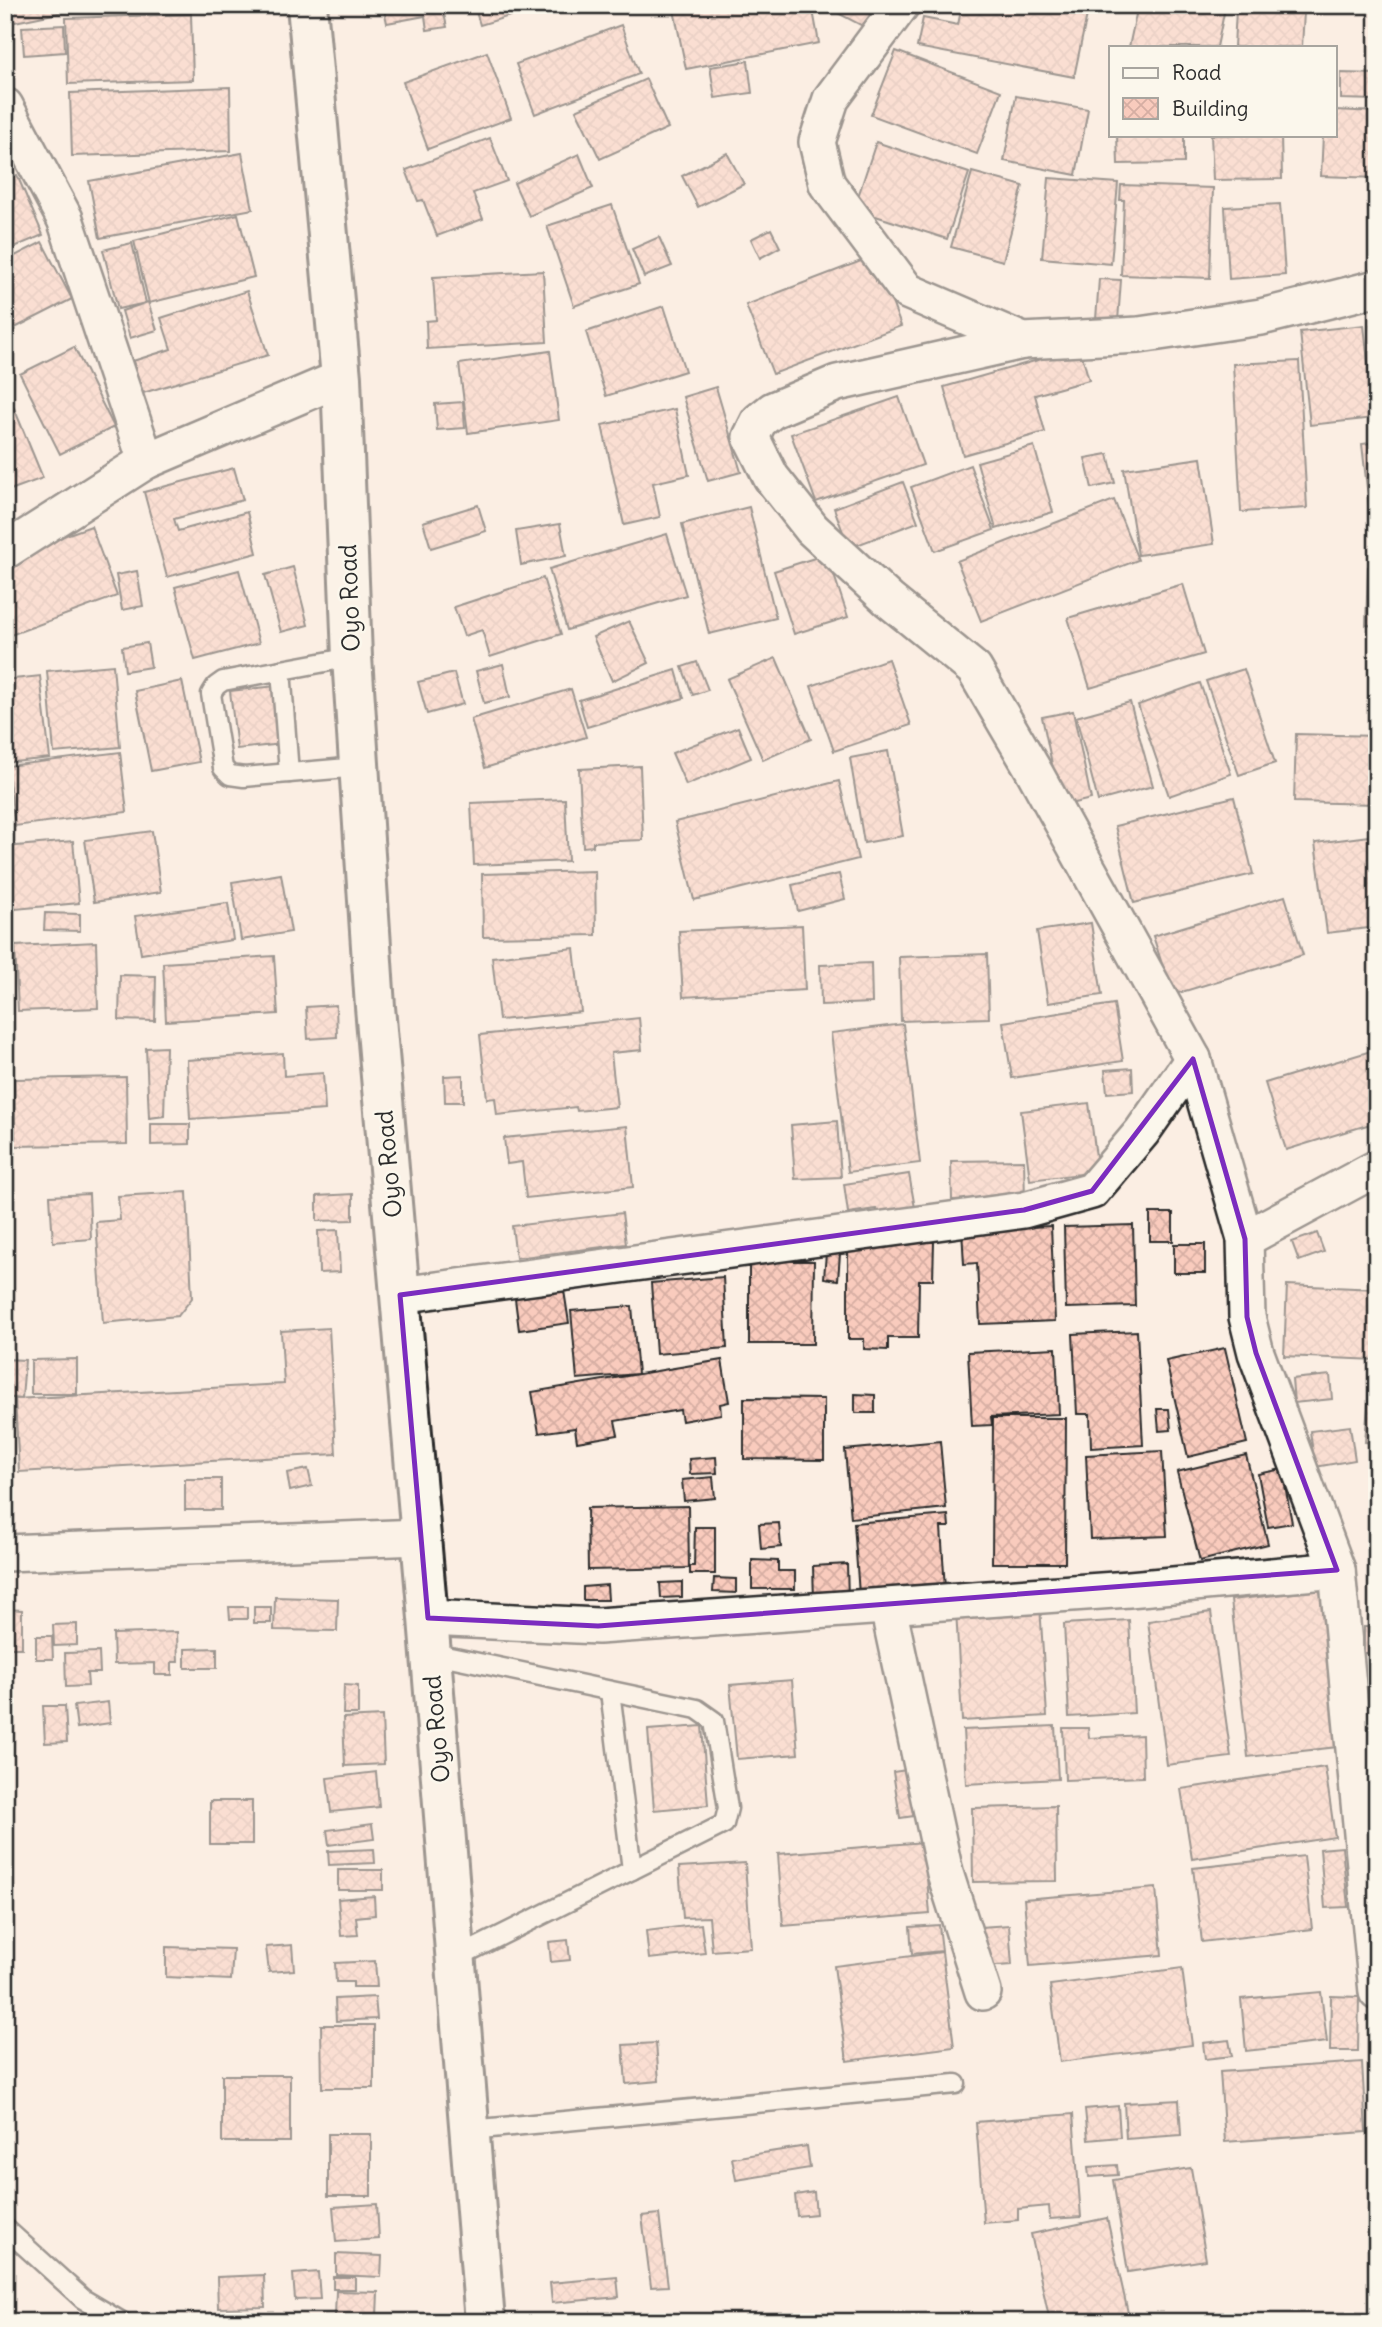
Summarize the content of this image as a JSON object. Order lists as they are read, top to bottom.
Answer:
{
  "streets": {
    "highway": ["Oyo Road"]
  },
  "legend": ["Road", "Building"]
}
